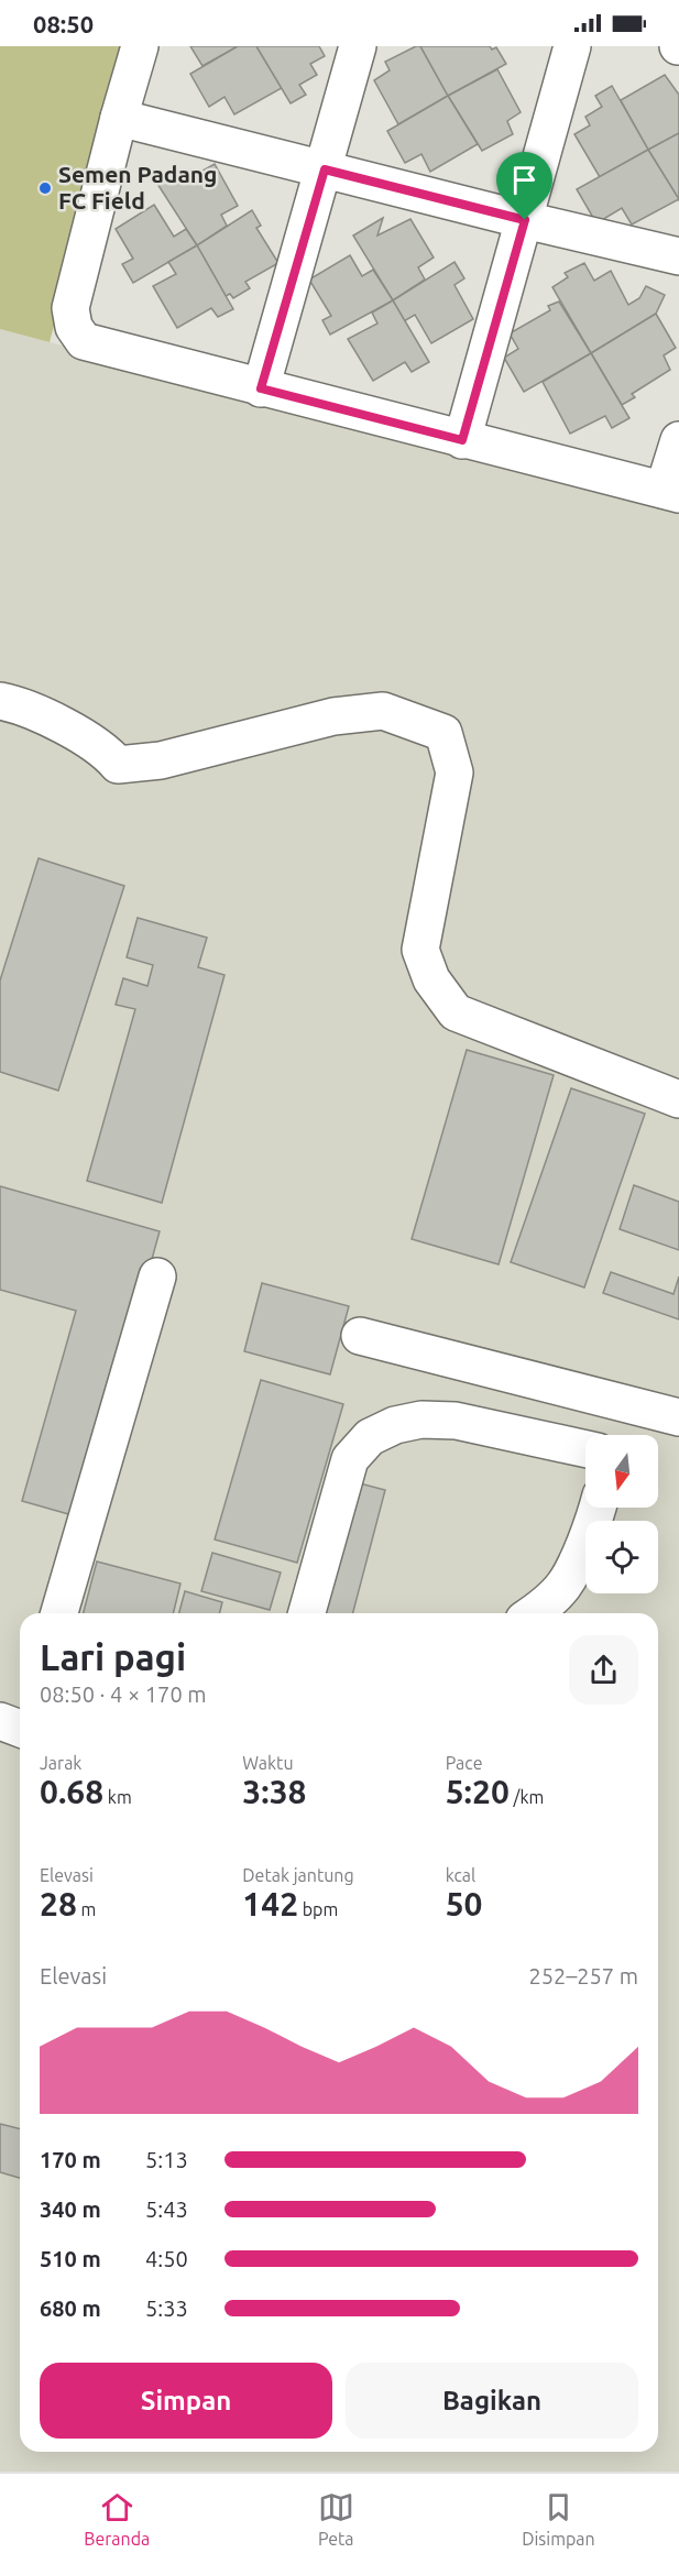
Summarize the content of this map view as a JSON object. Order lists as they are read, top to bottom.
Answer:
{
  "places": ["Semen Padang FC Field"],
  "north": "bottom",
  "page": {
    "status": "08:50",
    "heading": ["Lari pagi", "08:50 · 4 × 170 m"],
    "stats": [
      ["Jarak", "0.68 km"],
      ["Waktu", "3:38"],
      ["Pace", "5:20 /km"],
      ["Elevasi", "28 m"],
      ["Detak jantung", "142 bpm"],
      ["kcal", "50"]
    ],
    "chart": ["Elevasi", "252–257 m"],
    "list": [
      {
        "name": "170 m",
        "note": "5:13"
      },
      {
        "name": "340 m",
        "note": "5:43"
      },
      {
        "name": "510 m",
        "note": "4:50"
      },
      {
        "name": "680 m",
        "note": "5:33"
      }
    ],
    "buttons": ["Simpan", "Bagikan"],
    "tabs": ["Beranda", "Peta", "Disimpan"]
  }
}
